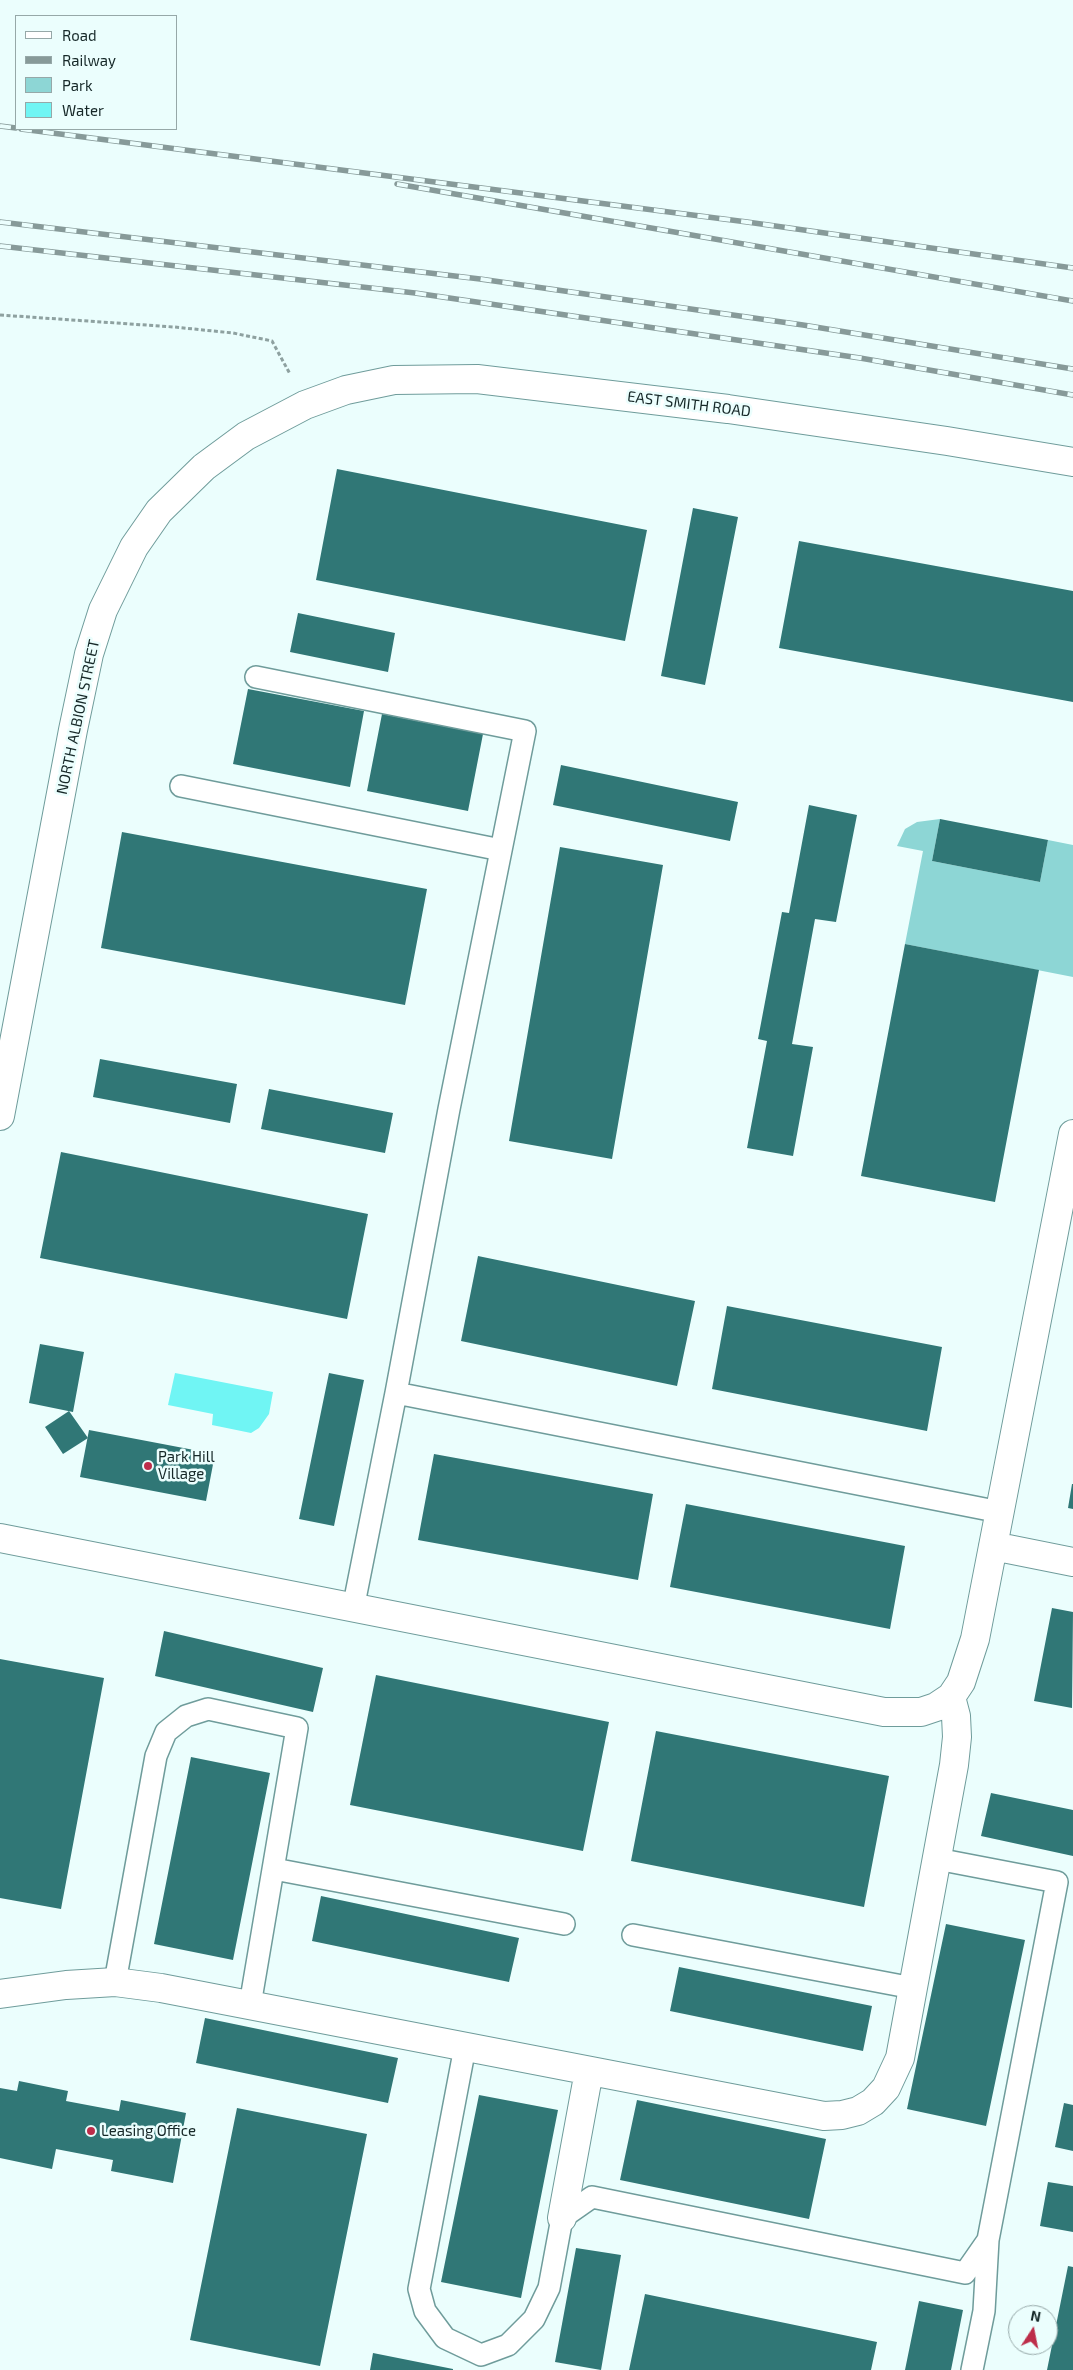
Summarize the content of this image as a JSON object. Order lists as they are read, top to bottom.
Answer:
{
  "streets": {
    "street": ["EAST SMITH ROAD", "NORTH ALBION STREET"]
  },
  "crossings": [
    ["EAST SMITH ROAD", "NORTH ALBION STREET"]
  ],
  "places": ["Park Hill Village", "Leasing Office"],
  "legend": [
    "Road",
    "Railway",
    "Park",
    "Water"
  ],
  "north": "top"
}
